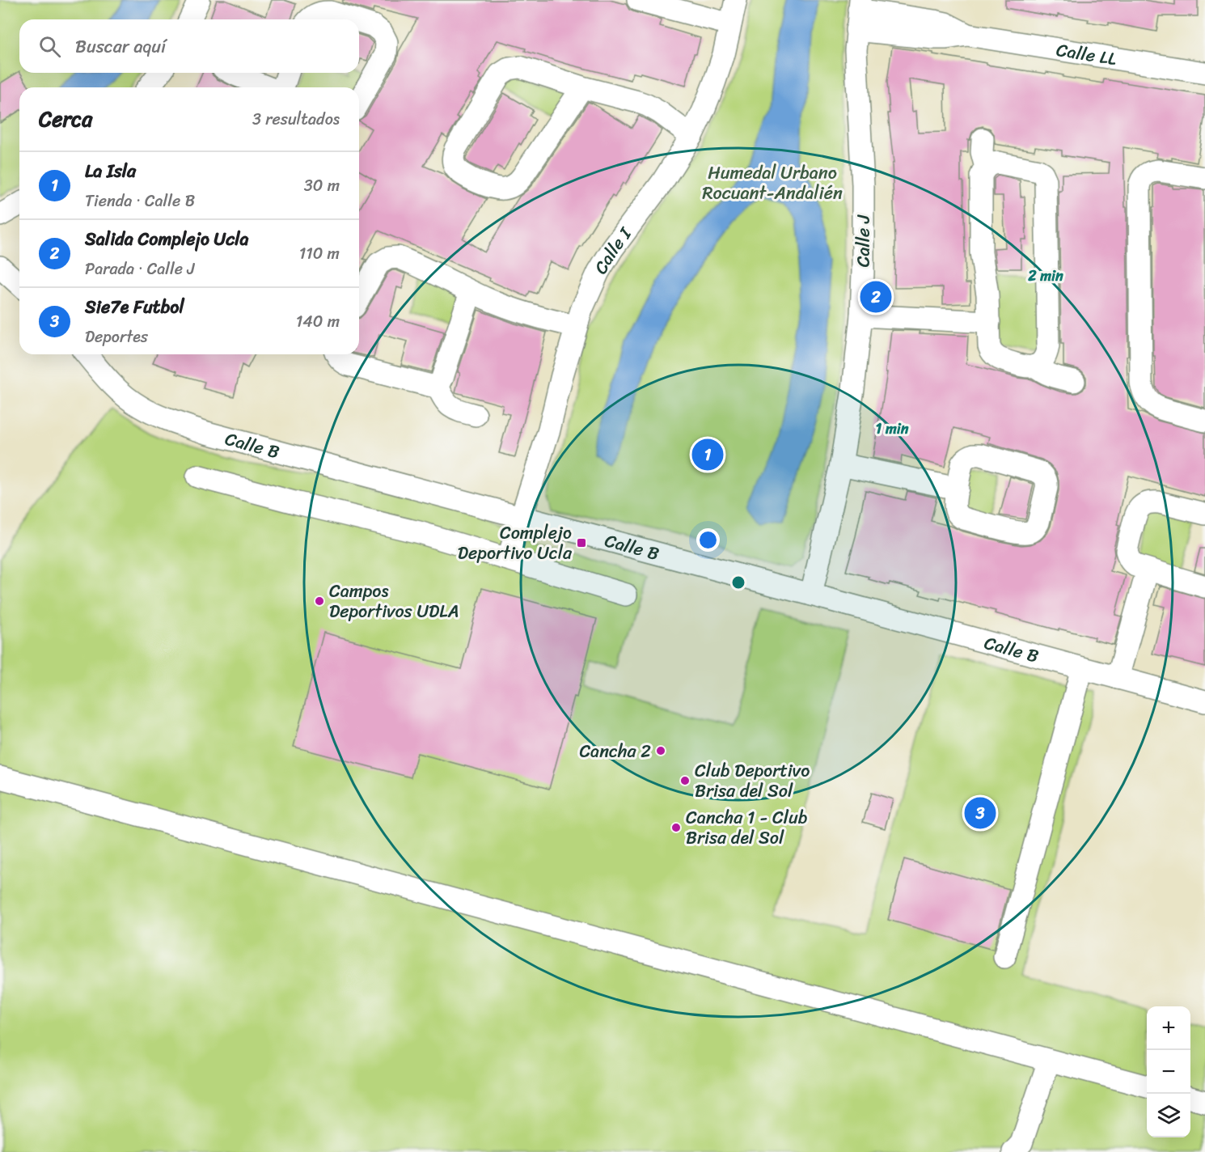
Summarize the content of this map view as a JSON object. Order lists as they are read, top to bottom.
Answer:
{
  "streets": {
    "street": [
      "Calle LL",
      "Calle J",
      "Calle I",
      "Calle B"
    ]
  },
  "crossings": [
    ["Calle LL", "Calle J"],
    ["Calle J", "Calle B"],
    ["Calle I", "Calle B"]
  ],
  "parks": ["Humedal Urbano Rocuant-Andalién"],
  "places": {
    "transit": ["Complejo Deportivo Ucla"],
    "other": [
      "Campos Deportivos UDLA",
      "Cancha 2",
      "Club Deportivo Brisa del Sol",
      "Cancha 1 - Club Brisa del Sol"
    ]
  },
  "page": {
    "search": "Buscar aquí",
    "heading": ["Cerca", "3 resultados"],
    "list": [
      {
        "mark": "1",
        "name": "La Isla",
        "note": "Tienda · Calle B",
        "value": "30 m"
      },
      {
        "mark": "2",
        "name": "Salida Complejo Ucla",
        "note": "Parada · Calle J",
        "value": "110 m"
      },
      {
        "mark": "3",
        "name": "Sie7e Futbol",
        "note": "Deportes",
        "value": "140 m"
      }
    ],
    "pins": ["2", "1", "3"],
    "map_buttons": ["+", "−"]
  },
  "rings": ["2 min", "1 min"]
}
